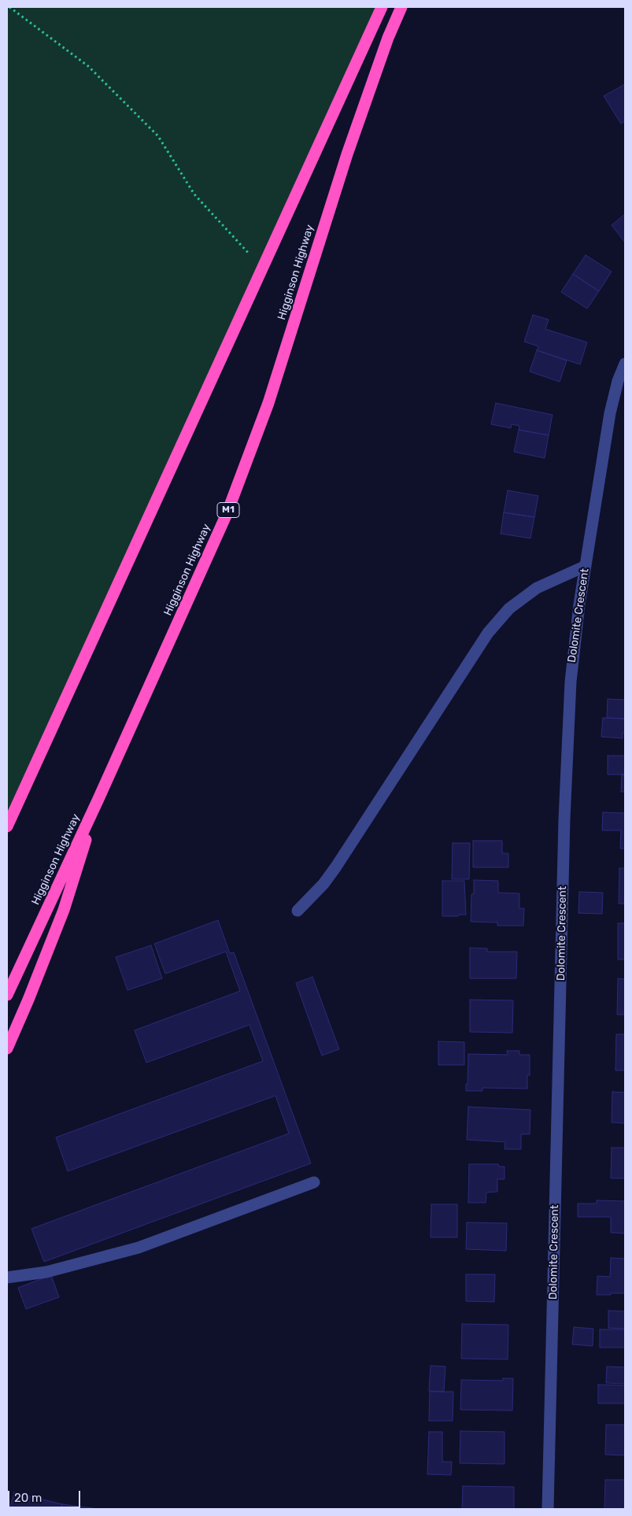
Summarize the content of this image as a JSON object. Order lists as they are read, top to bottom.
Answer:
{
  "streets": {
    "highway": ["Higginson Highway", "M1"],
    "street": ["Dolomite Crescent"]
  },
  "scale_bar": "20 m"
}
